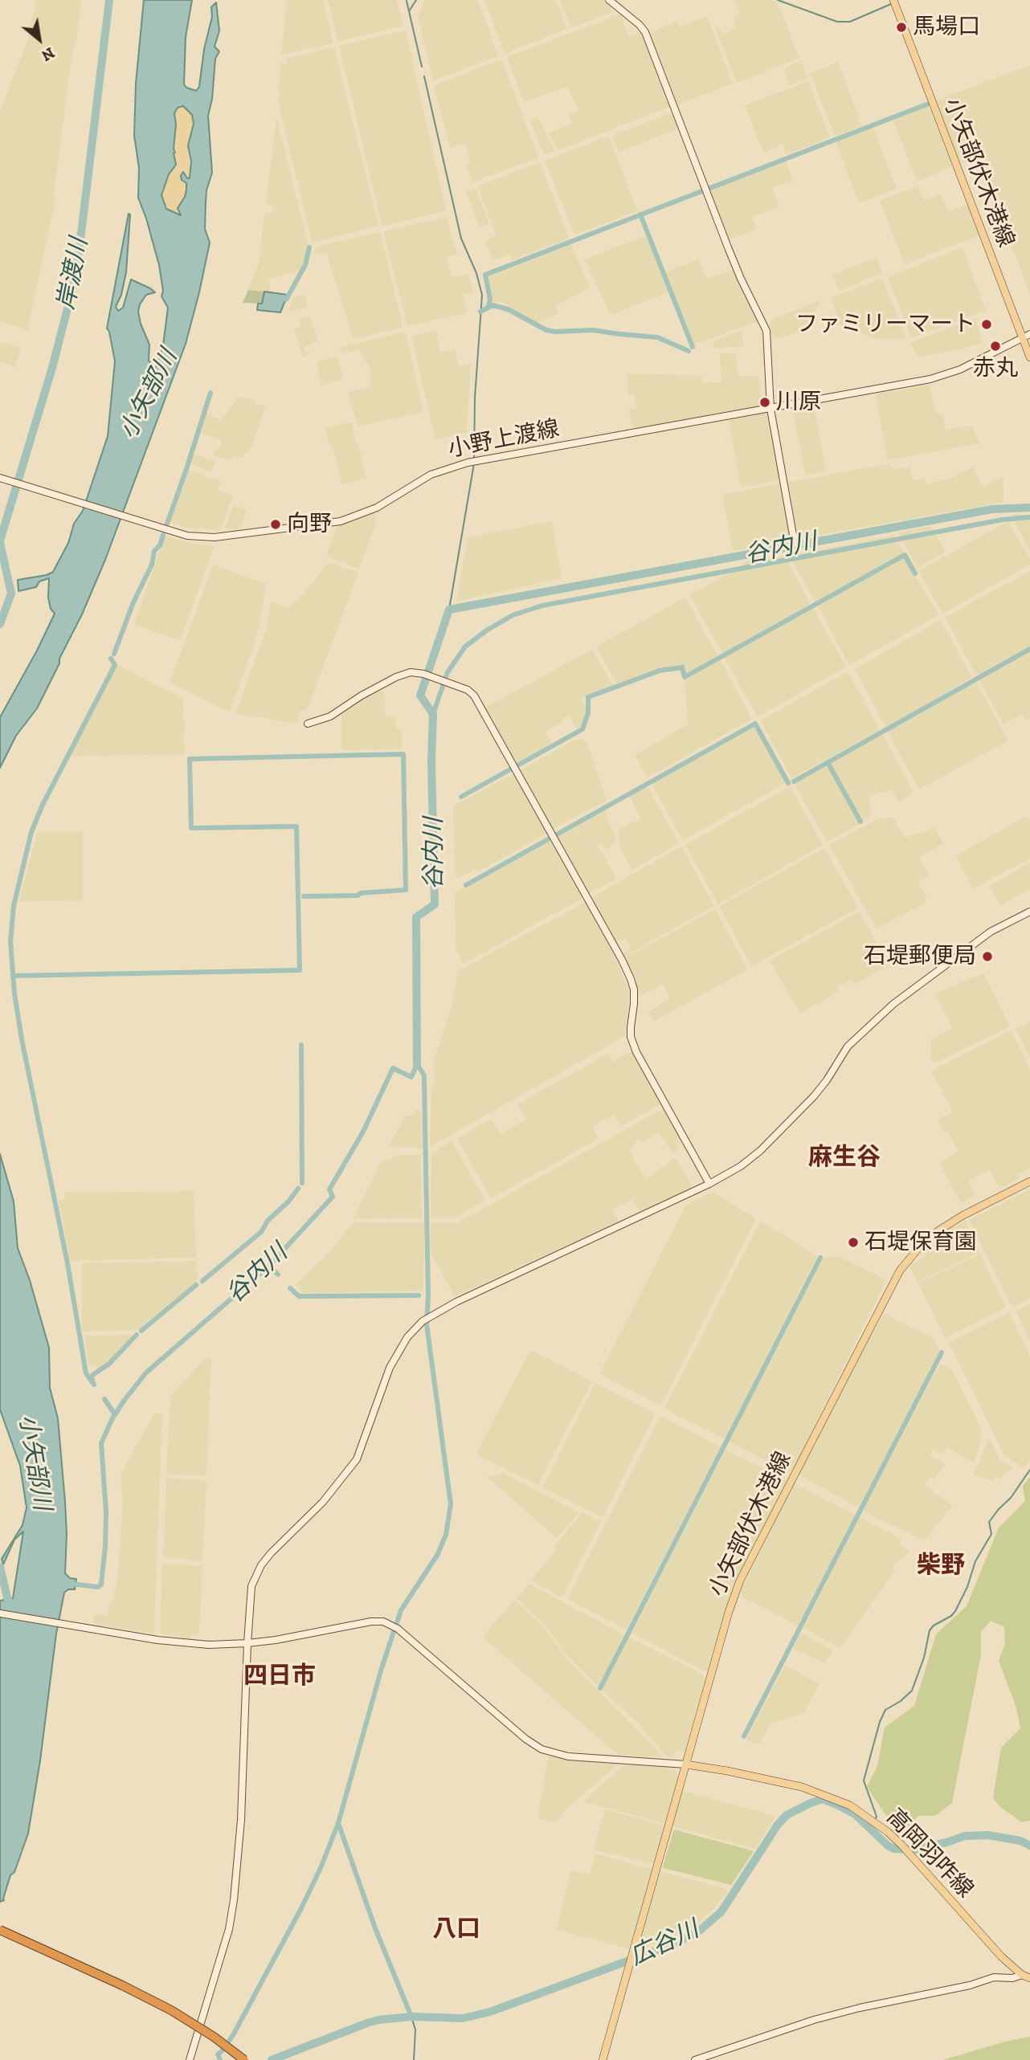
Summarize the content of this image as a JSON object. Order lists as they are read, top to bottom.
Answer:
{
  "streets": {
    "main road": ["小矢部伏木港線", "高岡羽咋線"],
    "street": ["小野上渡線"]
  },
  "crossings": [
    ["小矢部伏木港線", "小野上渡線"],
    ["小矢部伏木港線", "高岡羽咋線"]
  ],
  "districts": [
    "麻生谷",
    "柴野",
    "四日市",
    "八口"
  ],
  "water": [
    "岸渡川",
    "小矢部川",
    "谷内川",
    "広谷川"
  ],
  "places": [
    "馬場口",
    "ファミリーマート",
    "赤丸",
    "川原",
    "向野",
    "石堤郵便局",
    "石堤保育園"
  ],
  "north": "bottom right"
}
